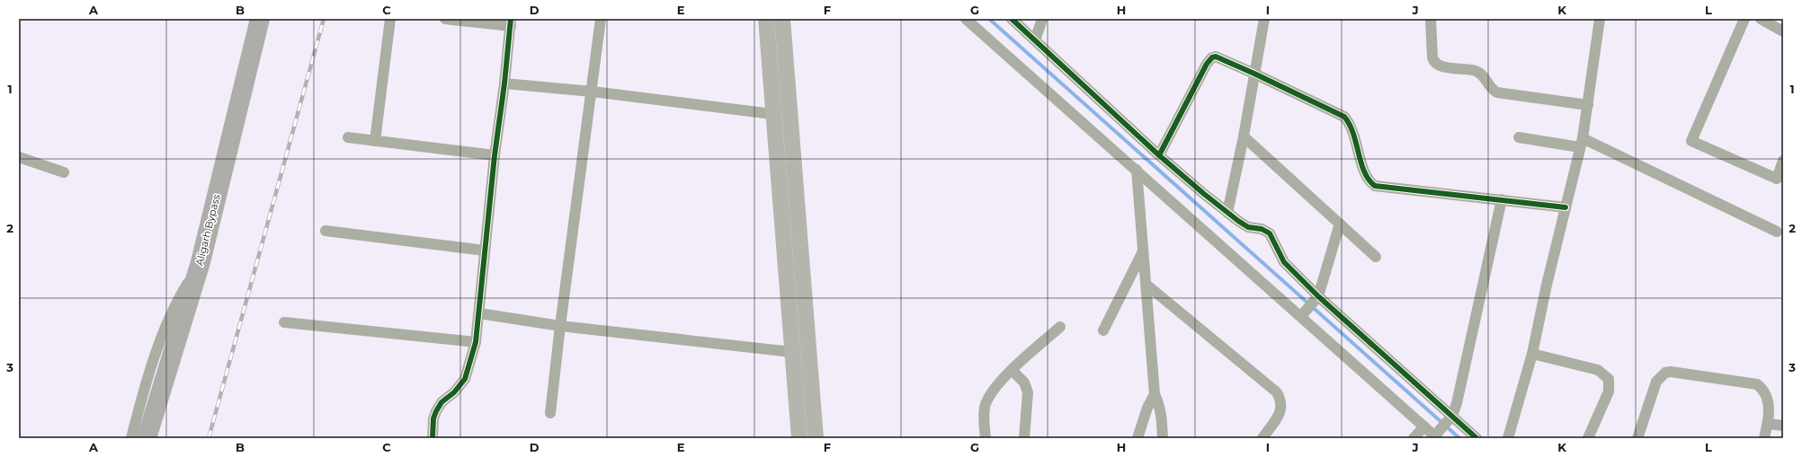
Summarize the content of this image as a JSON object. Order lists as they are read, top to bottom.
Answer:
{
  "streets": {
    "highway": ["Aligarh Bypass"]
  },
  "grid": {
    "columns": [
      "A",
      "B",
      "C",
      "D",
      "E",
      "F",
      "G",
      "H",
      "I",
      "J",
      "K",
      "L"
    ],
    "rows": ["1", "2", "3"]
  }
}
